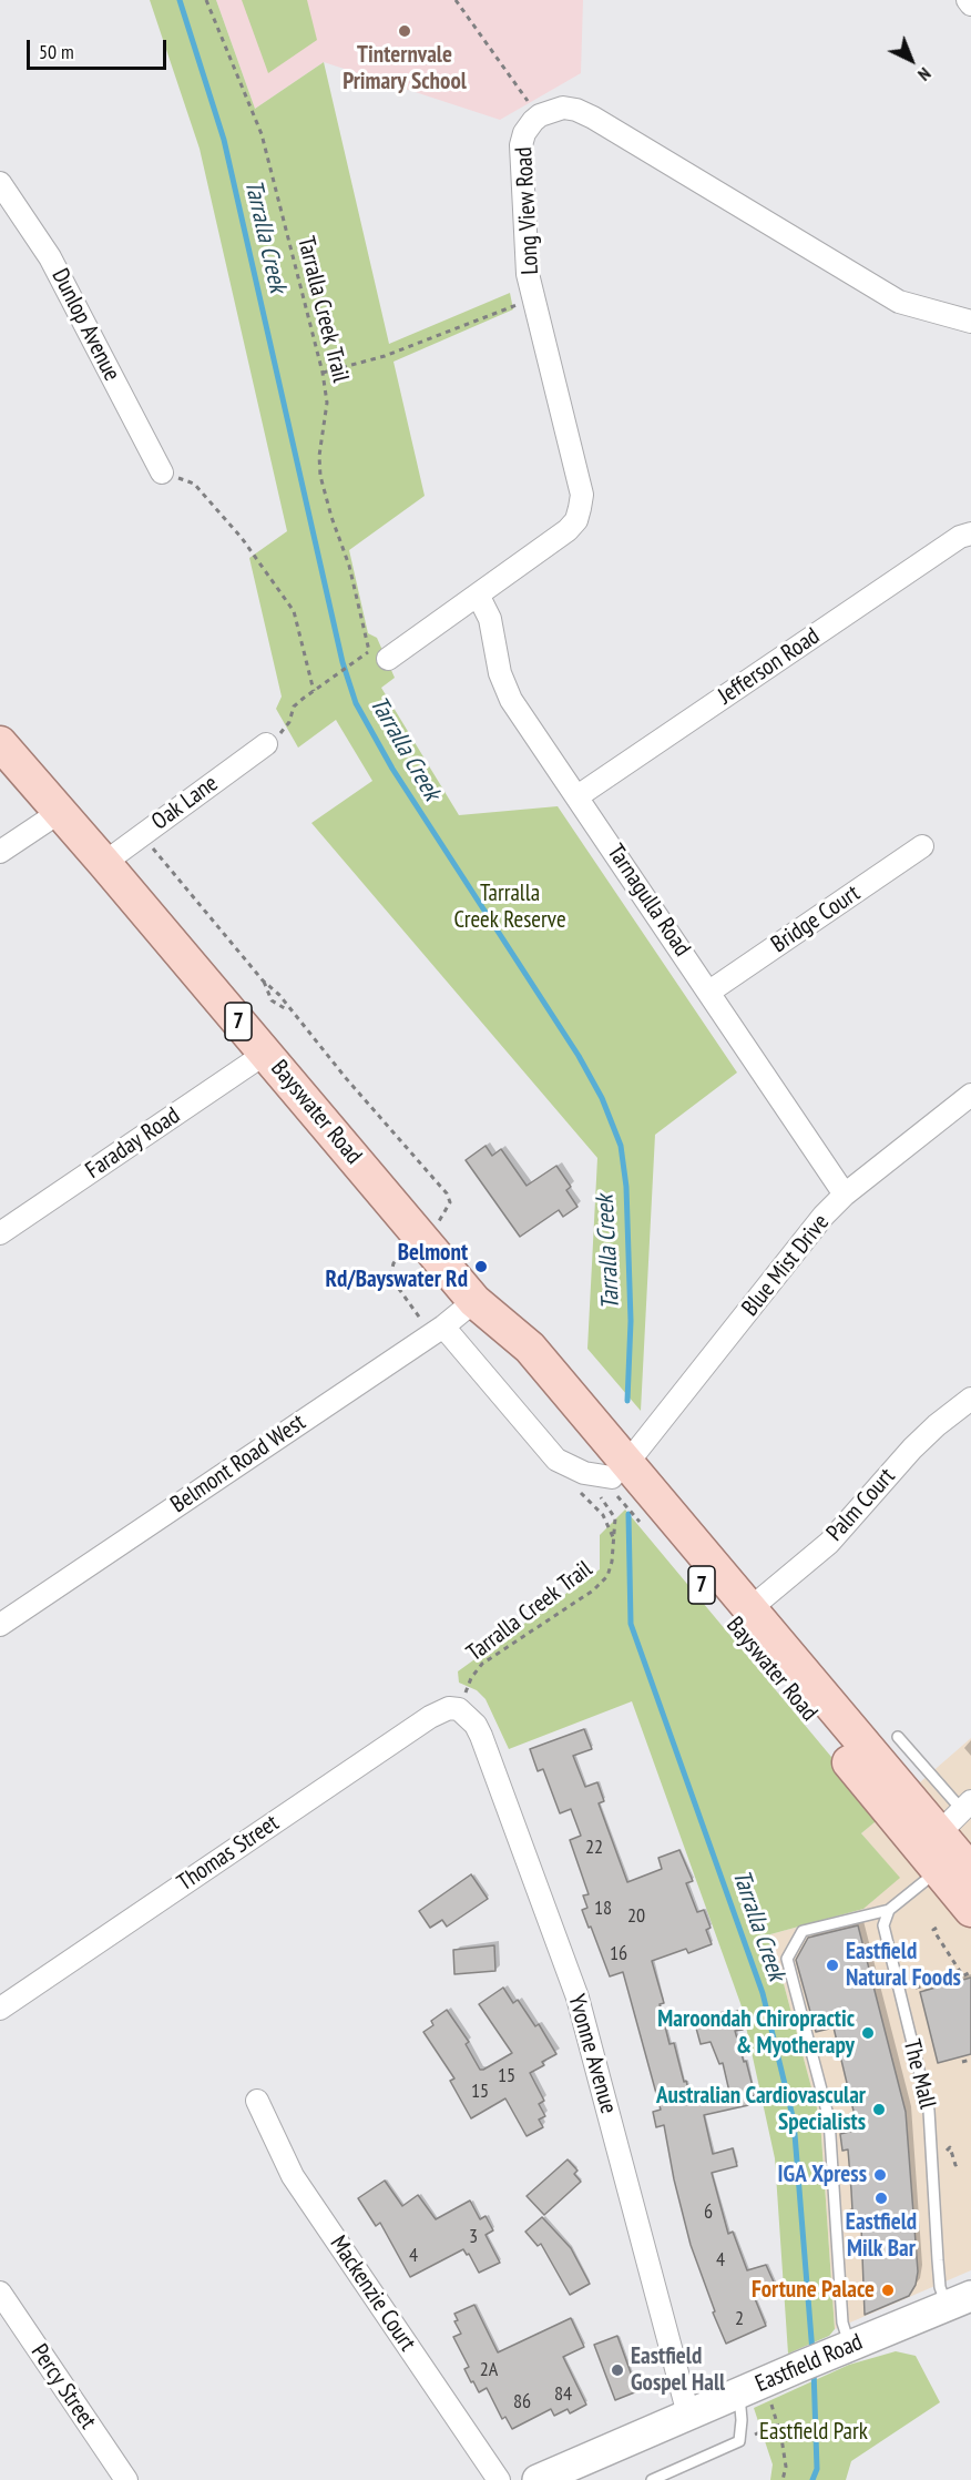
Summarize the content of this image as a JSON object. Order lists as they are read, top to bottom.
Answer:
{
  "streets": {
    "main road": ["7", "Bayswater Road", "Eastfield Road"],
    "street": [
      "Long View Road",
      "Dunlop Avenue",
      "Jefferson Road",
      "Oak Lane",
      "Tarnagulla Road",
      "Bridge Court",
      "Faraday Road",
      "Blue Mist Drive",
      "Belmont Road West",
      "Palm Court",
      "Thomas Street",
      "Yvonne Avenue",
      "Mackenzie Court",
      "Percy Street"
    ],
    "lane": ["The Mall"],
    "path": ["Tarralla Creek Trail"]
  },
  "crossings": [
    ["Long View Road", "Tarnagulla Road"],
    ["Tarralla Creek Trail", "Oak Lane"],
    ["Tarralla Creek Trail", "Bayswater Road"],
    ["Tarralla Creek Trail", "Blue Mist Drive"],
    ["Tarralla Creek Trail", "Thomas Street"],
    ["Tarralla Creek Trail", "Yvonne Avenue"],
    ["Jefferson Road", "Tarnagulla Road"],
    ["Oak Lane", "Bayswater Road"],
    ["Tarnagulla Road", "Bridge Court"],
    ["Tarnagulla Road", "Blue Mist Drive"],
    ["Bayswater Road", "Faraday Road"],
    ["Bayswater Road", "Blue Mist Drive"],
    ["Bayswater Road", "Belmont Road West"],
    ["Bayswater Road", "Palm Court"],
    ["Thomas Street", "Yvonne Avenue"],
    ["Yvonne Avenue", "Eastfield Road"],
    ["The Mall", "Eastfield Road"]
  ],
  "water": ["Tarralla Creek"],
  "parks": ["Tarralla Creek Reserve", "Eastfield Park"],
  "places": [
    "Tinternvale Primary School",
    "Belmont Rd/Bayswater Rd",
    "Eastfield Natural Foods",
    "Maroondah Chiropractic & Myotherapy",
    "Australian Cardiovascular Specialists",
    "IGA Xpress",
    "Eastfield Milk Bar",
    "Fortune Palace",
    "Eastfield Gospel Hall"
  ],
  "house_numbers": [
    "22",
    "18",
    "20",
    "16",
    "15",
    "15",
    "6",
    "3",
    "4",
    "4",
    "2",
    "2A",
    "84",
    "86"
  ],
  "scale_bar": "50 m",
  "north": "bottom right"
}
